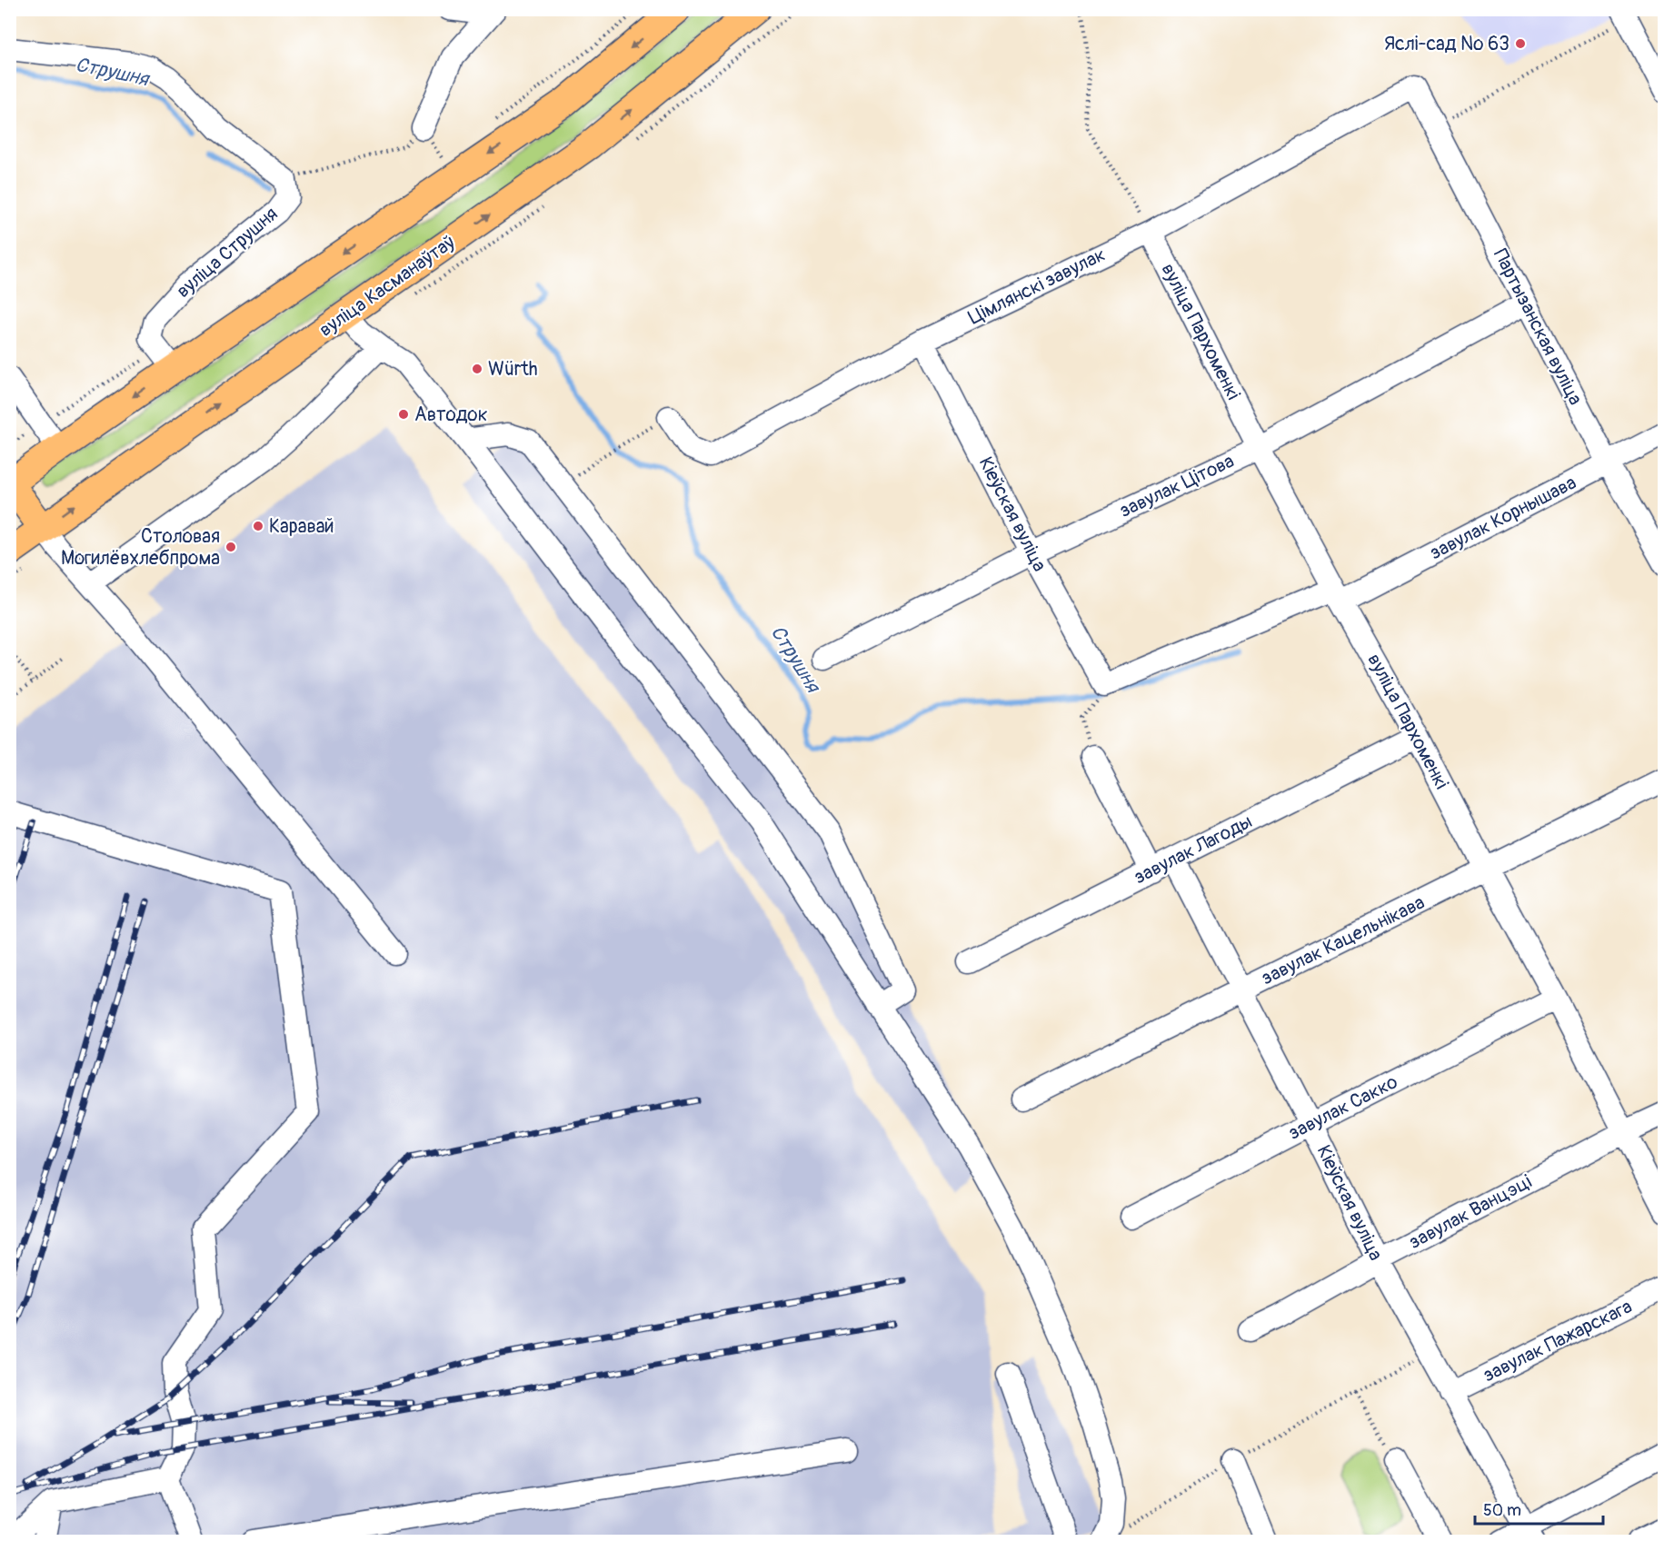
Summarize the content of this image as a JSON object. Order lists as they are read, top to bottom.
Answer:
{
  "streets": {
    "main road": ["вуліца Касманаўтаў"],
    "street": [
      "вуліца Струшня",
      "Цімлянскі завулак",
      "Партызанская вуліца",
      "вуліца Пархоменкі",
      "завулак Цітова",
      "Кіеўская вуліца",
      "завулак Корнышава",
      "завулак Лагоды",
      "завулак Кацельнікава",
      "завулак Сакко",
      "завулак Ванцэці",
      "завулак Пажарскага"
    ]
  },
  "crossings": [
    ["Цімлянскі завулак", "Партызанская вуліца"],
    ["Цімлянскі завулак", "вуліца Пархоменкі"],
    ["Цімлянскі завулак", "Кіеўская вуліца"],
    ["Партызанская вуліца", "завулак Цітова"],
    ["Партызанская вуліца", "завулак Корнышава"],
    ["вуліца Пархоменкі", "завулак Цітова"],
    ["вуліца Пархоменкі", "завулак Корнышава"],
    ["вуліца Пархоменкі", "завулак Лагоды"],
    ["вуліца Пархоменкі", "завулак Кацельнікава"],
    ["вуліца Пархоменкі", "завулак Сакко"],
    ["вуліца Пархоменкі", "завулак Ванцэці"],
    ["завулак Цітова", "Кіеўская вуліца"],
    ["Кіеўская вуліца", "завулак Корнышава"],
    ["Кіеўская вуліца", "завулак Лагоды"],
    ["Кіеўская вуліца", "завулак Кацельнікава"],
    ["Кіеўская вуліца", "завулак Сакко"],
    ["Кіеўская вуліца", "завулак Ванцэці"],
    ["Кіеўская вуліца", "завулак Пажарскага"]
  ],
  "water": ["Струшня"],
  "places": [
    "Яслі-сад № 63",
    "Würth",
    "Автодок",
    "Каравай",
    "Столовая Могилёвхлебпрома"
  ],
  "scale_bar": "50 m"
}
